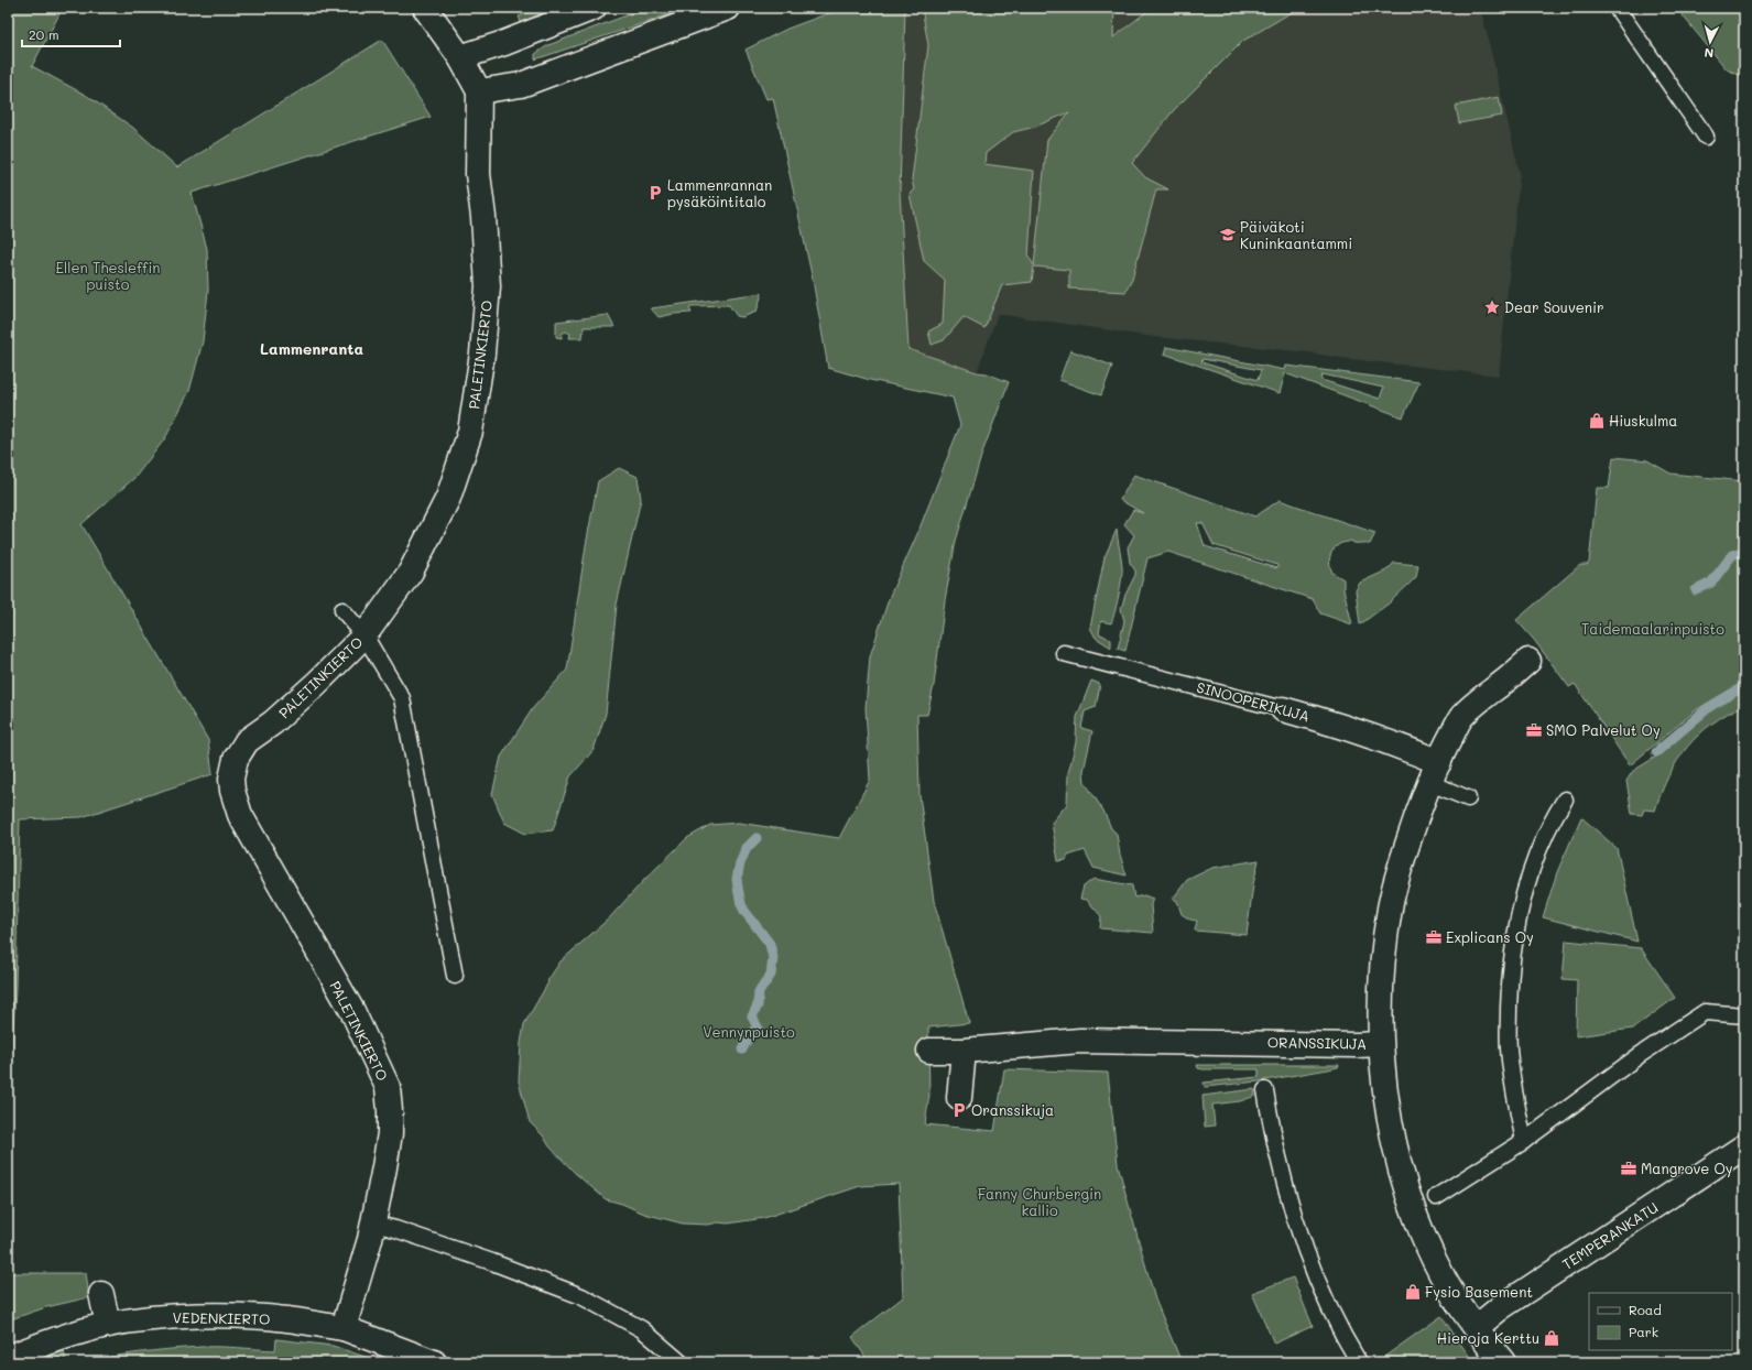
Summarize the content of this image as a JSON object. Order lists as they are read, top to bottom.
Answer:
{
  "streets": {
    "street": [
      "PALETINKIERTO",
      "SINOOPERIKUJA",
      "ORANSSIKUJA",
      "TEMPERANKATU",
      "VEDENKIERTO"
    ]
  },
  "crossings": [
    ["PALETINKIERTO", "VEDENKIERTO"]
  ],
  "districts": ["Lammenranta"],
  "parks": [
    "Ellen Thesleffin puisto",
    "Taidemaalarinpuisto",
    "Vennynpuisto",
    "Fanny Churbergin kallio"
  ],
  "places": {
    "parking": ["Lammenrannan pysäköintitalo", "Oranssikuja"],
    "school or university": ["Päiväkoti Kuninkaantammi"],
    "place": ["Dear Souvenir"],
    "shop": ["Hiuskulma", "Fysio Basement", "Hieroja Kerttu"],
    "office": ["SMO Palvelut Oy", "Explicans Oy", "Mangrove Oy"]
  },
  "legend": ["Road", "Park"],
  "scale_bar": "20 m",
  "north": "bottom"
}
